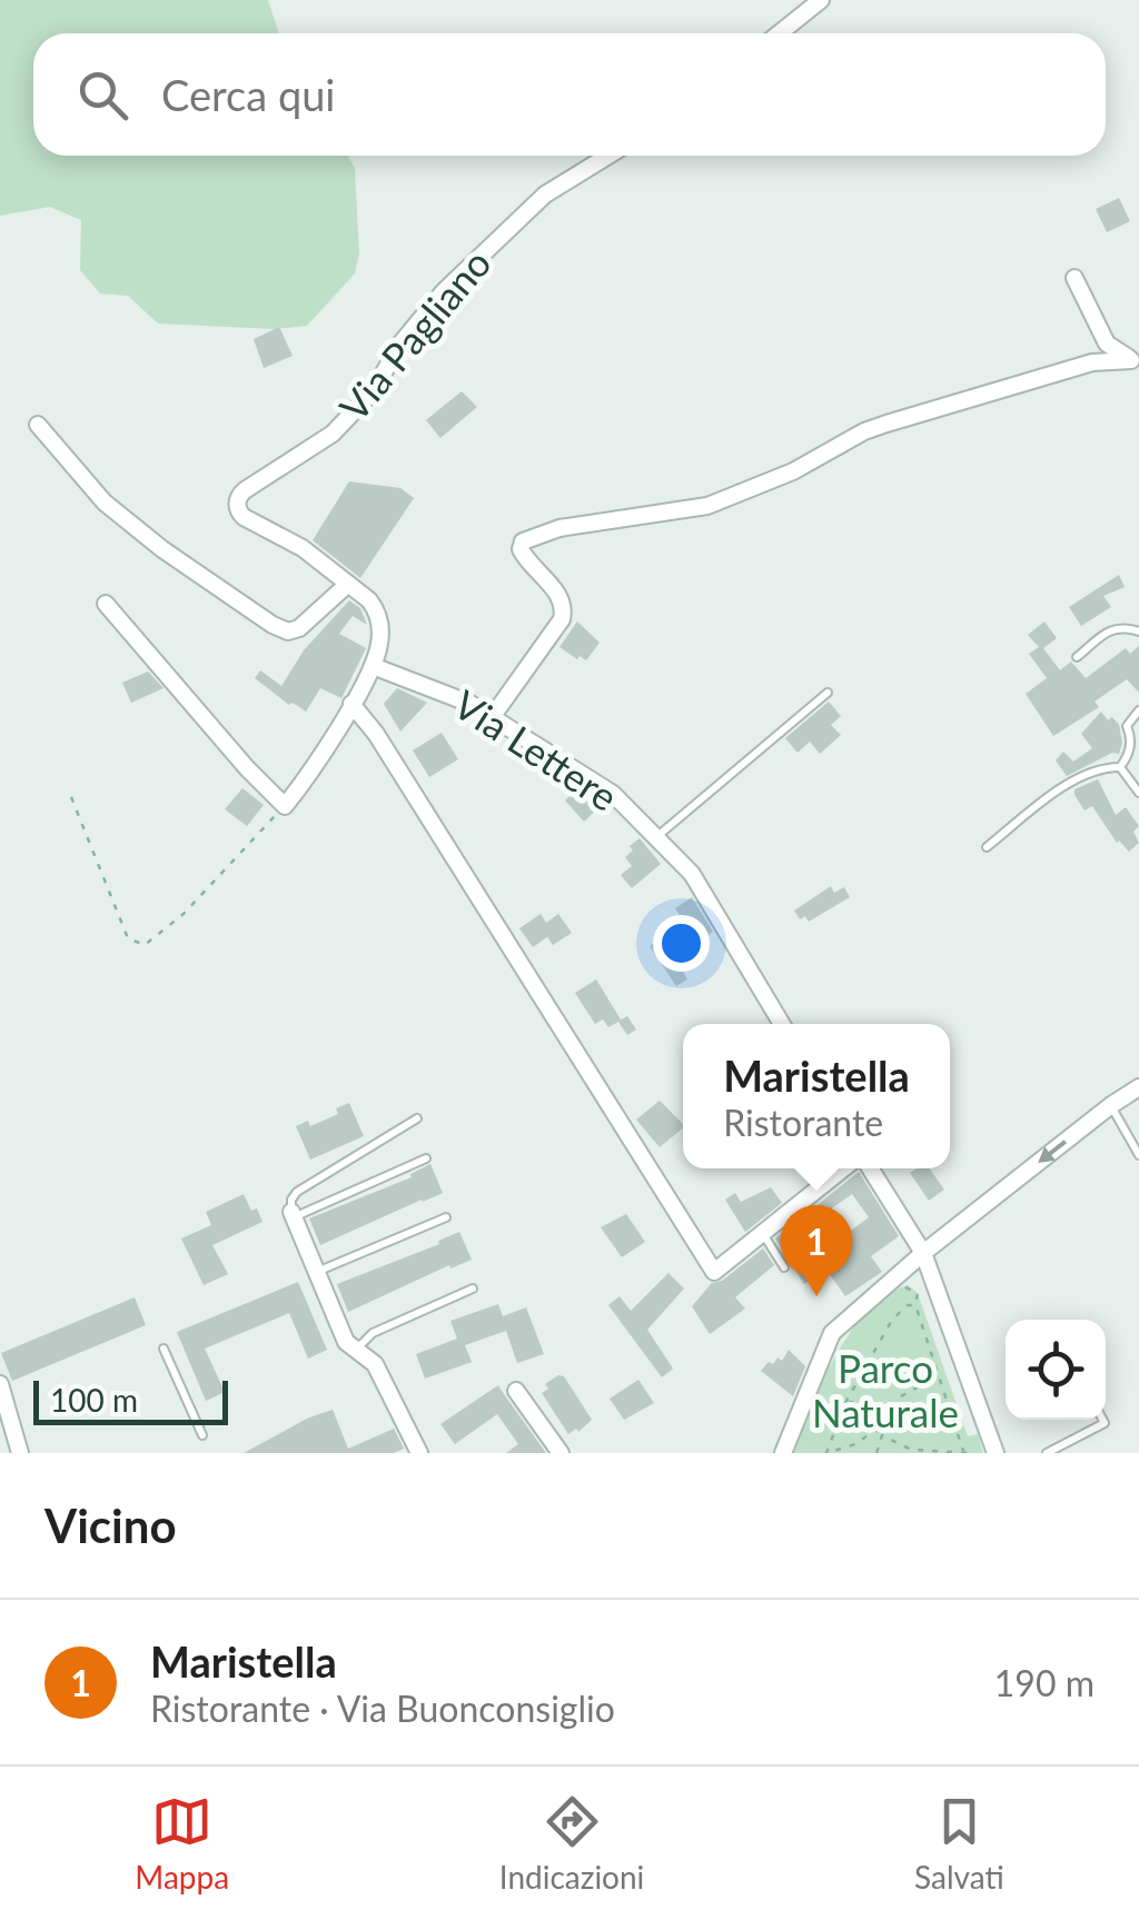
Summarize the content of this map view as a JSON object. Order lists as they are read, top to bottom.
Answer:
{
  "streets": {
    "street": ["Via Pagliano", "Via Lettere"]
  },
  "crossings": [
    ["Via Pagliano", "Via Lettere"]
  ],
  "parks": ["Parco Naturale"],
  "scale_bar": "100 m",
  "page": {
    "search": "Cerca qui",
    "popup": ["Maristella", "Ristorante"],
    "pins": "1",
    "scale": "100 m",
    "heading": "Vicino",
    "list": [
      {
        "mark": "1",
        "name": "Maristella",
        "note": "Ristorante · Via Buonconsiglio",
        "value": "190 m"
      }
    ],
    "nav": ["Mappa", "Indicazioni", "Salvati"]
  }
}
